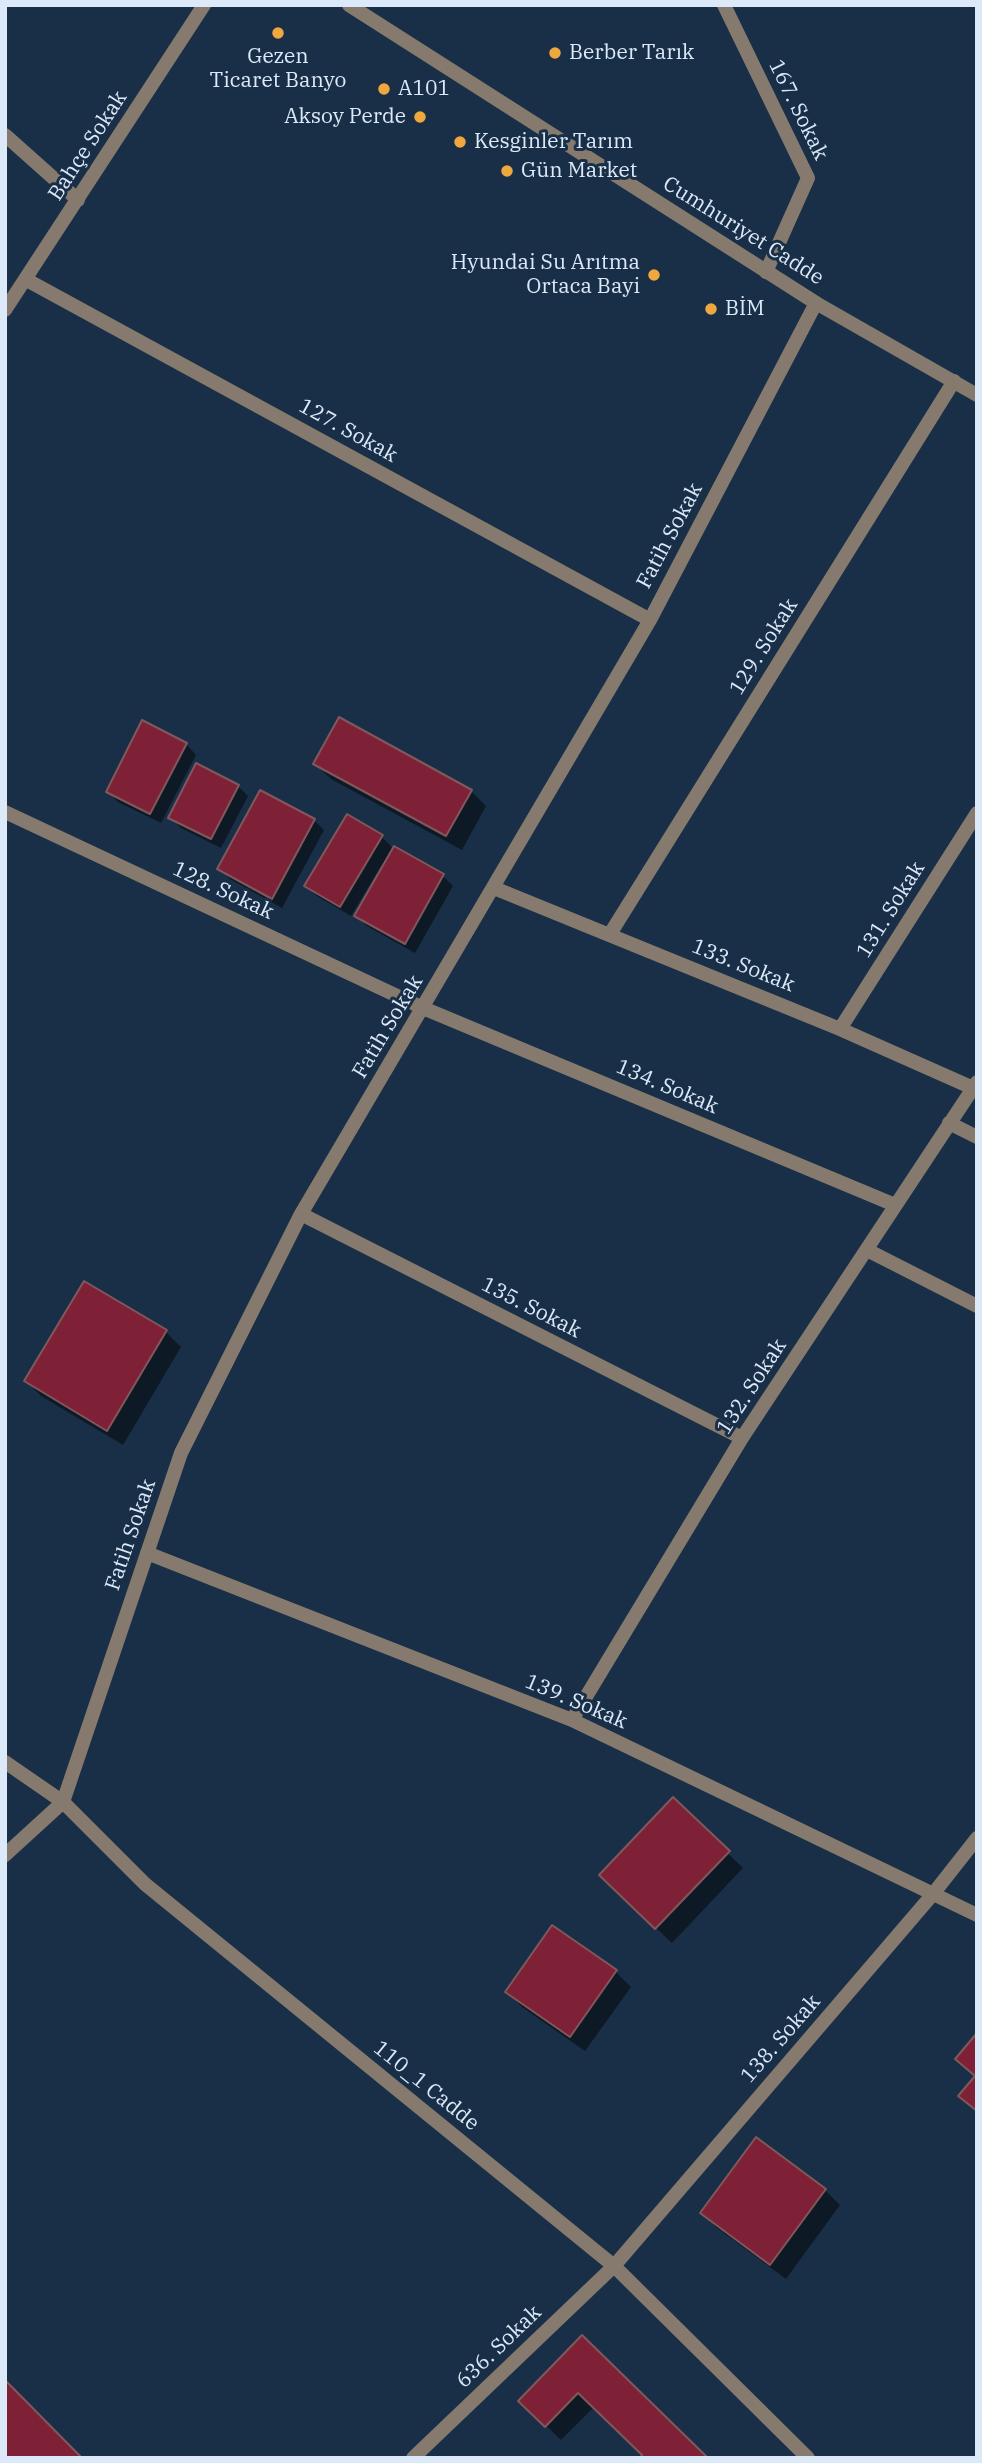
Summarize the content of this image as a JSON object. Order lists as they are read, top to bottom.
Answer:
{
  "streets": {
    "street": [
      "167. Sokak",
      "Bahçe Sokak",
      "Cumhuriyet Cadde",
      "127. Sokak",
      "Fatih Sokak",
      "129. Sokak",
      "128. Sokak",
      "131. Sokak",
      "133. Sokak",
      "134. Sokak",
      "135. Sokak",
      "132. Sokak",
      "139. Sokak",
      "138. Sokak",
      "110_1 Cadde",
      "636. Sokak"
    ]
  },
  "crossings": [
    ["167. Sokak", "Cumhuriyet Cadde"],
    ["Bahçe Sokak", "127. Sokak"],
    ["Cumhuriyet Cadde", "Fatih Sokak"],
    ["Cumhuriyet Cadde", "129. Sokak"],
    ["127. Sokak", "Fatih Sokak"],
    ["Fatih Sokak", "128. Sokak"],
    ["Fatih Sokak", "133. Sokak"],
    ["Fatih Sokak", "134. Sokak"],
    ["Fatih Sokak", "135. Sokak"],
    ["Fatih Sokak", "139. Sokak"],
    ["Fatih Sokak", "110_1 Cadde"],
    ["129. Sokak", "133. Sokak"],
    ["128. Sokak", "134. Sokak"],
    ["131. Sokak", "133. Sokak"],
    ["133. Sokak", "132. Sokak"],
    ["134. Sokak", "132. Sokak"],
    ["135. Sokak", "132. Sokak"],
    ["132. Sokak", "139. Sokak"],
    ["139. Sokak", "138. Sokak"],
    ["138. Sokak", "110_1 Cadde"],
    ["138. Sokak", "636. Sokak"],
    ["110_1 Cadde", "636. Sokak"]
  ],
  "places": [
    "Gezen Ticaret Banyo",
    "Berber Tarık",
    "A101",
    "Aksoy Perde",
    "Kesginler Tarım",
    "Gün Market",
    "Hyundai Su Arıtma Ortaca Bayi",
    "BİM"
  ]
}
